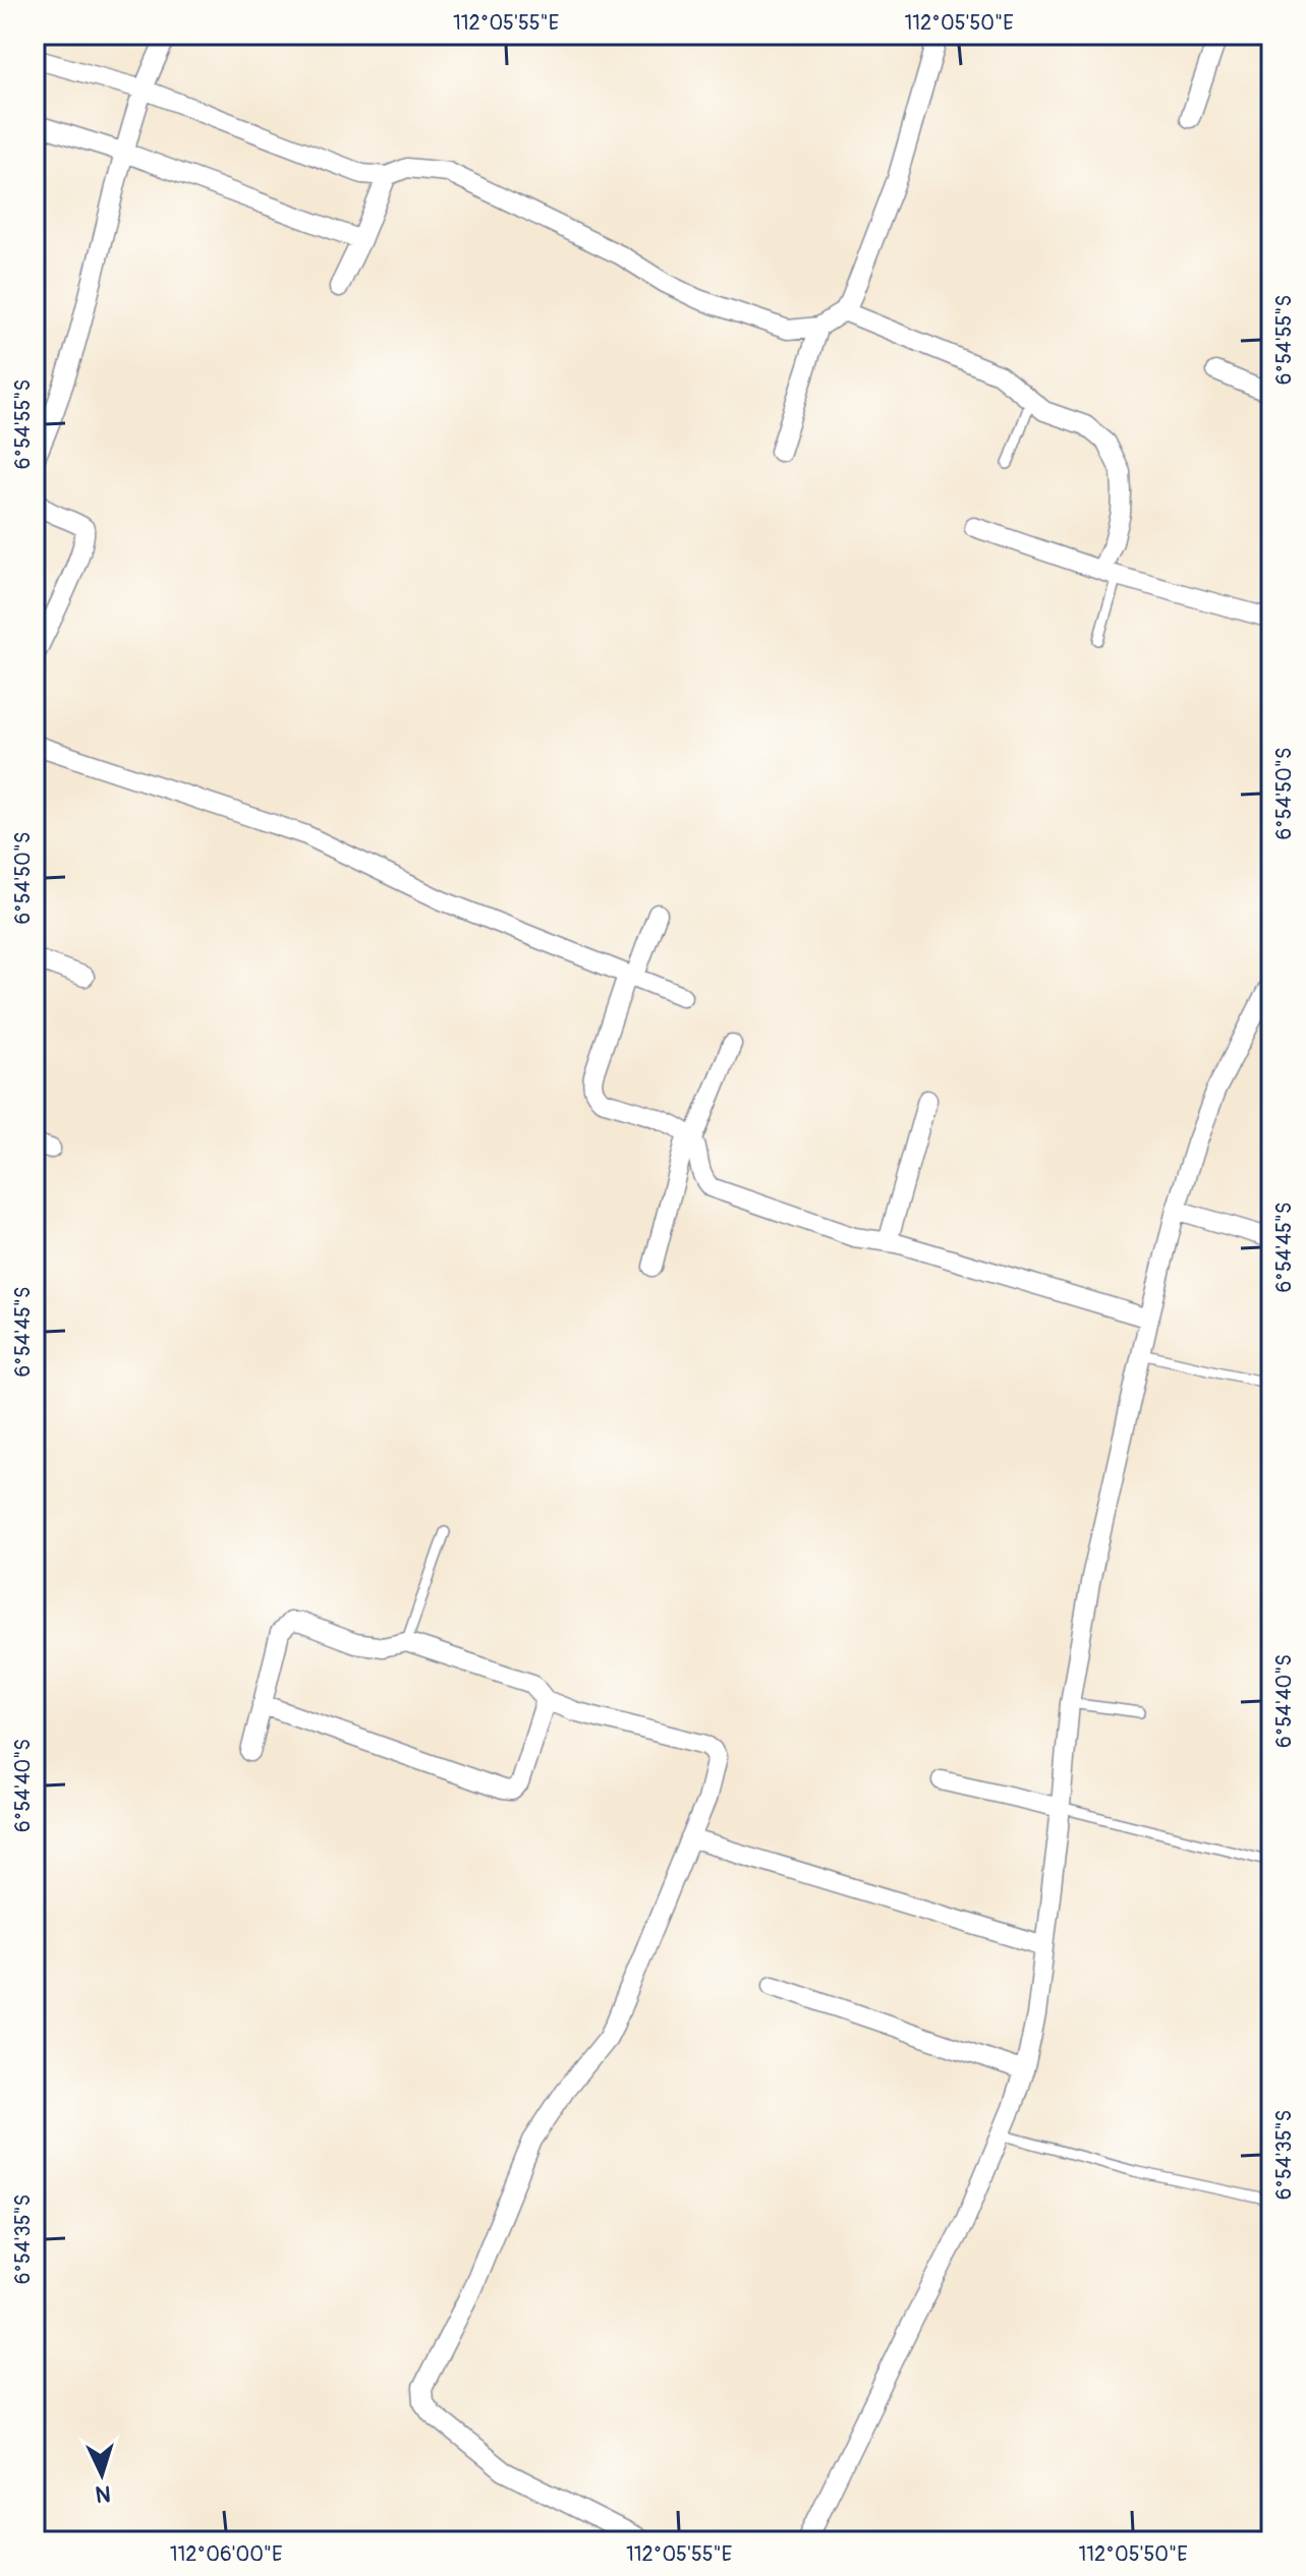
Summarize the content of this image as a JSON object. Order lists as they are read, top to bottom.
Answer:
{
  "north": "bottom",
  "coordinates": [
    "112°05'55\"E",
    "112°05'50\"E",
    "6°54'55\"S",
    "6°54'50\"S",
    "6°54'45\"S",
    "6°54'40\"S",
    "6°54'35\"S",
    "112°06'00\"E"
  ]
}
